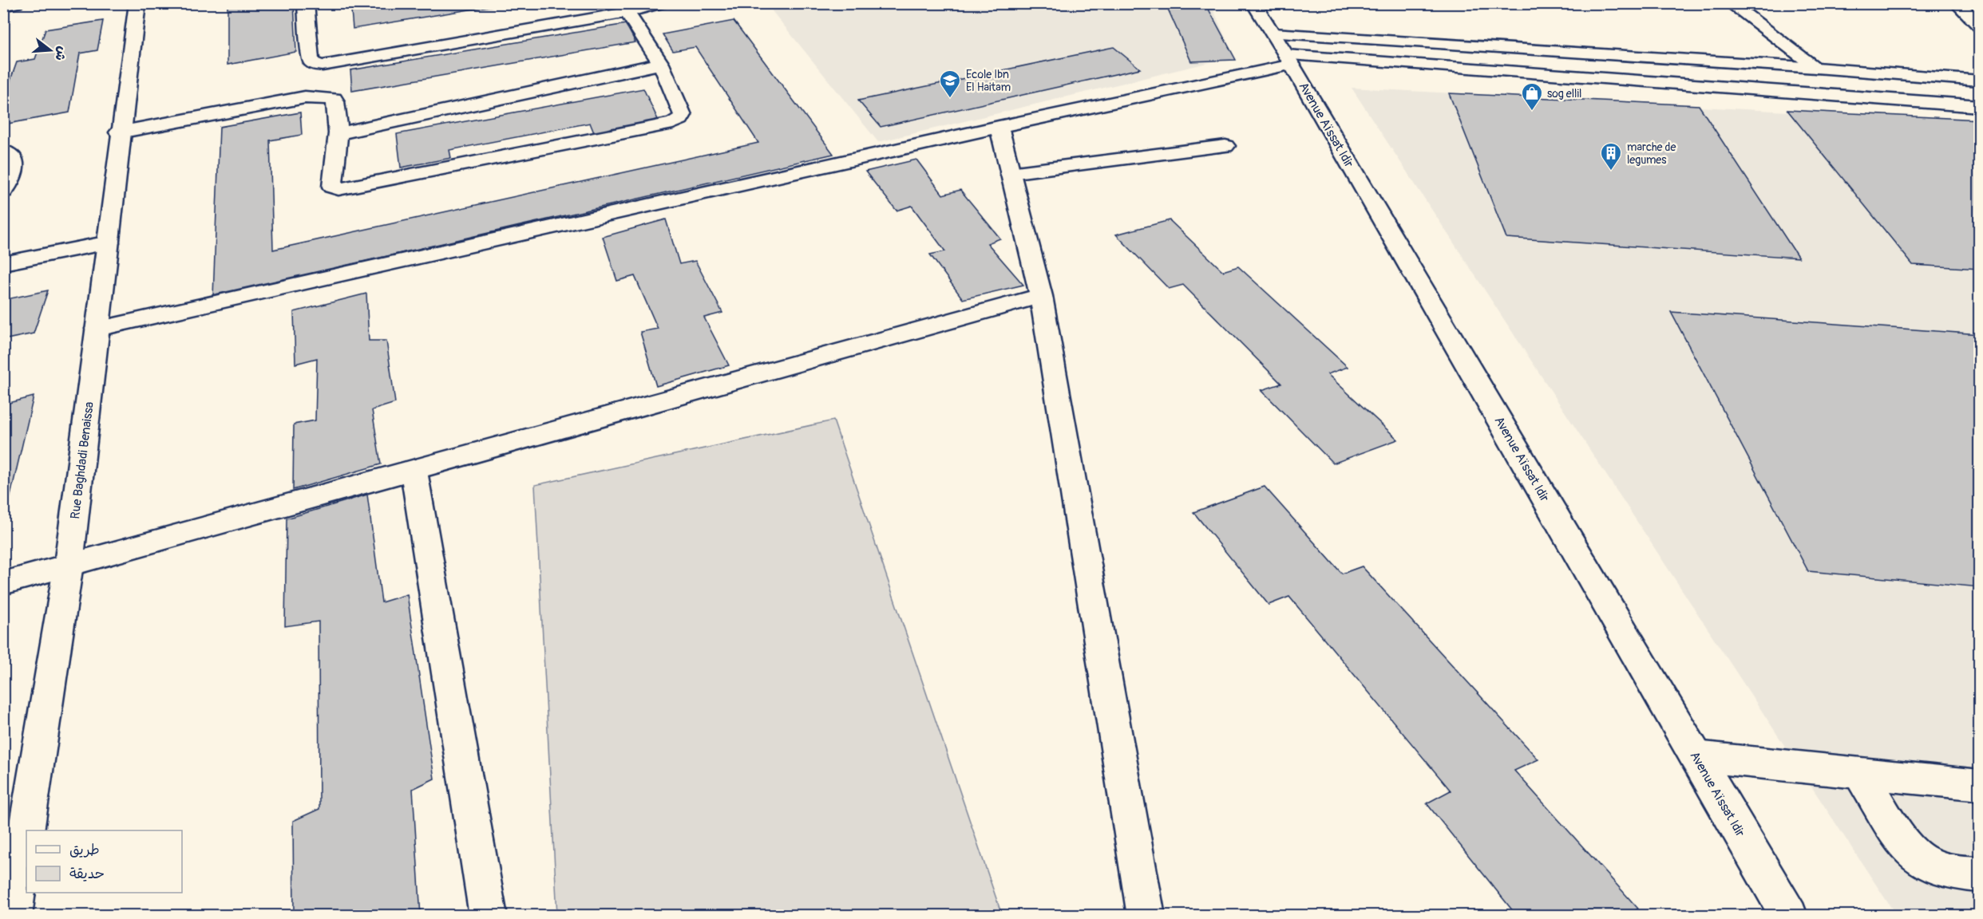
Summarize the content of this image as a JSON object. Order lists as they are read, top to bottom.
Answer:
{
  "streets": {
    "street": ["Avenue Aïssat Idir", "Rue Baghdadi Benaissa"]
  },
  "places": {
    "school or university": ["Ecole Ibn El Haitam"],
    "shop": ["sog ellil"],
    "building": ["marche de legumes"]
  },
  "legend": ["طريق", "حديقة"],
  "north": "right"
}
